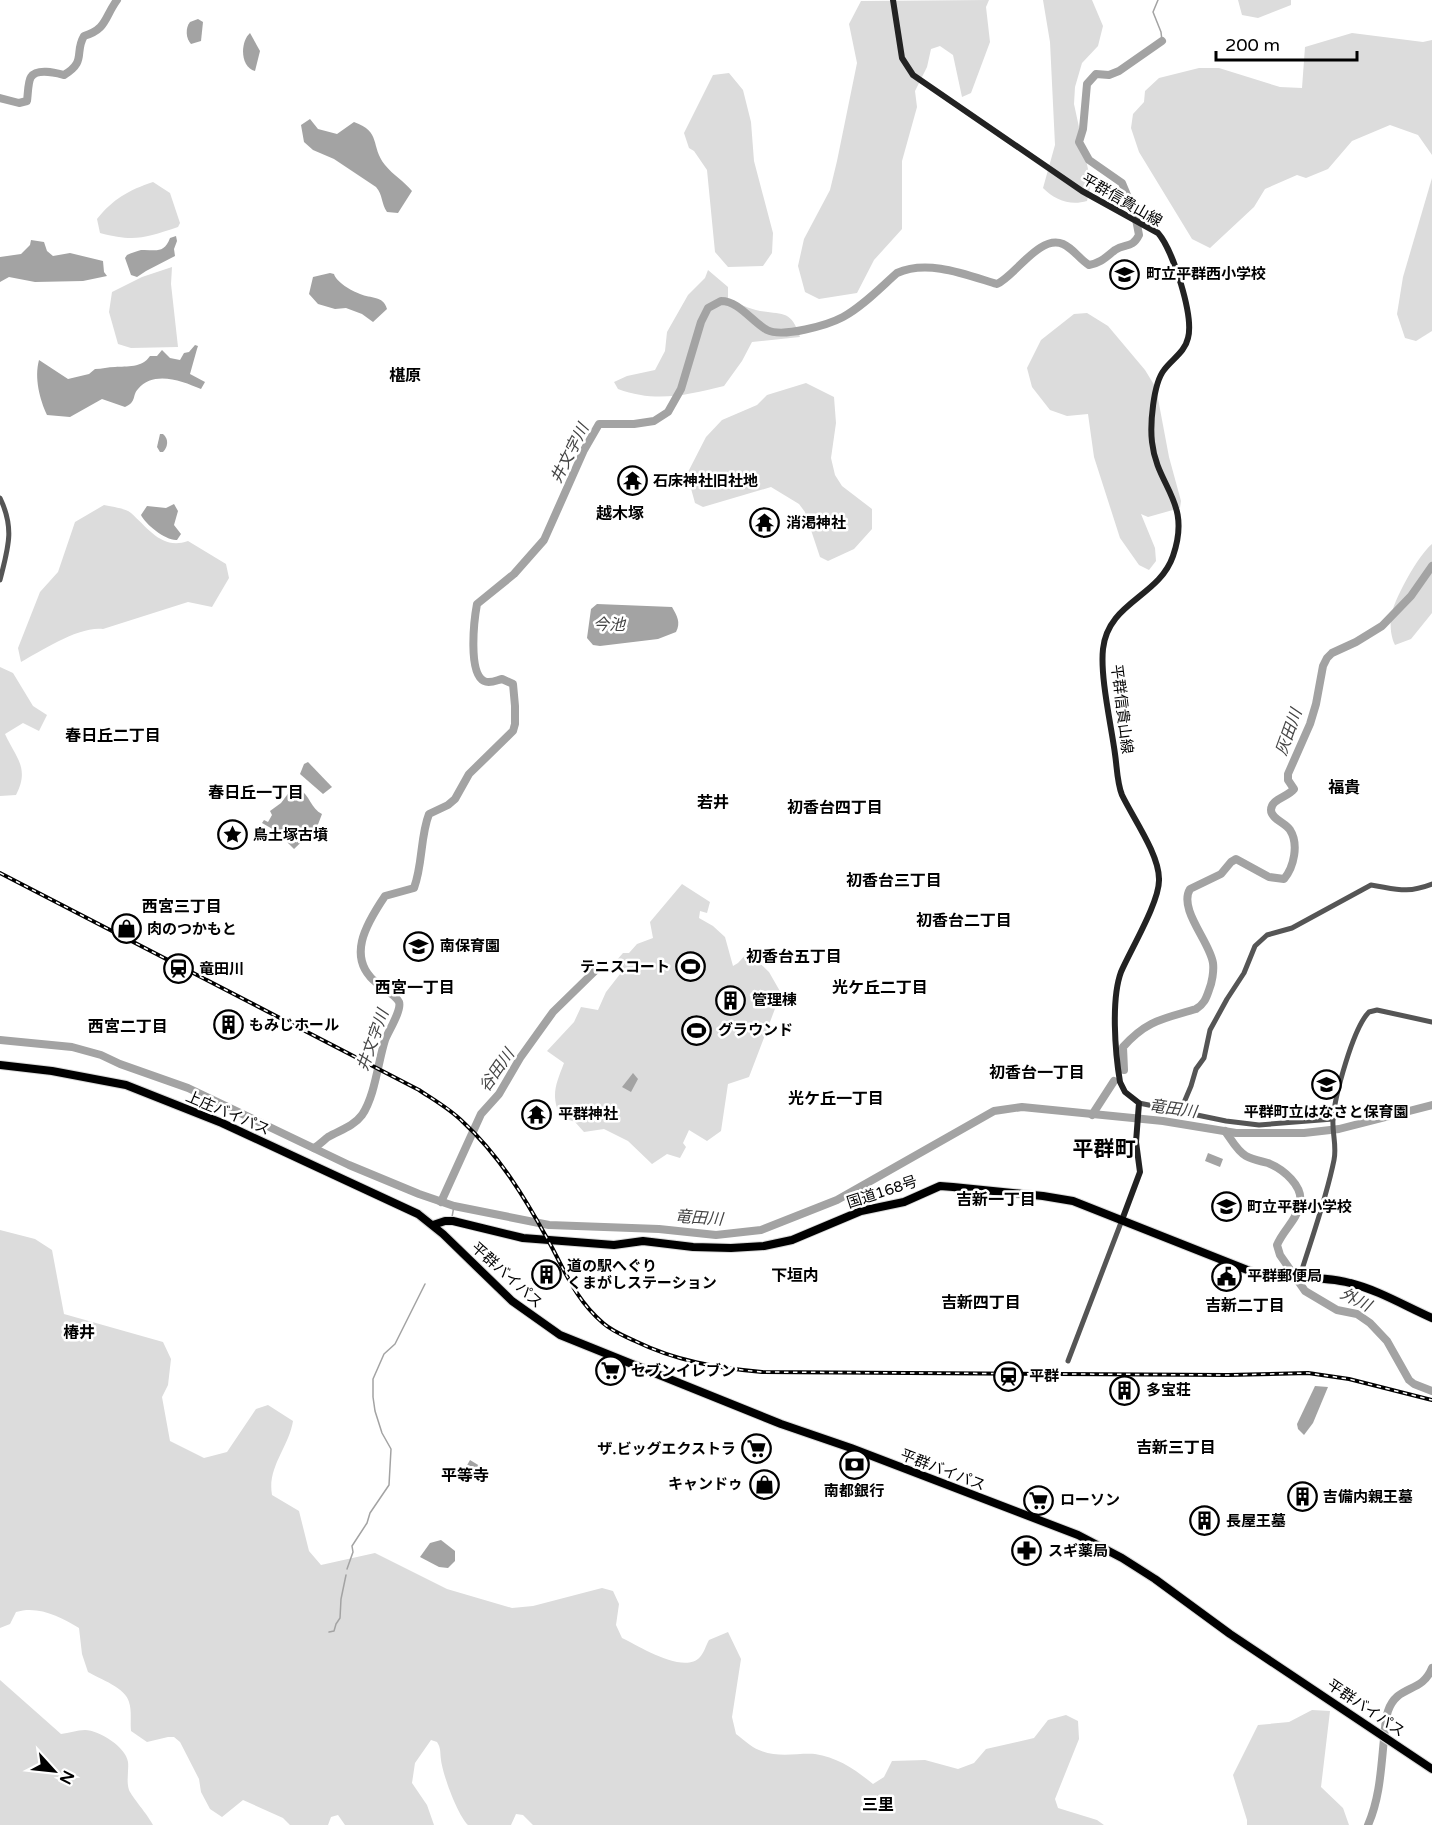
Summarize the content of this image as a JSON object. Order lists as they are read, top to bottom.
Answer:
{
  "streets": {
    "highway": ["上庄バイパス", "国道168号", "平群バイパス"],
    "main road": ["平群信貴山線"]
  },
  "crossings": [
    ["上庄バイパス", "国道168号"],
    ["上庄バイパス", "平群バイパス"],
    ["国道168号", "平群バイパス"]
  ],
  "districts": [
    "椹原",
    "越木塚",
    "春日丘二丁目",
    "福貴",
    "春日丘一丁目",
    "若井",
    "初香台四丁目",
    "初香台三丁目",
    "西宮三丁目",
    "初香台二丁目",
    "初香台五丁目",
    "西宮一丁目",
    "光ケ丘二丁目",
    "西宮二丁目",
    "初香台一丁目",
    "光ケ丘一丁目",
    "平群町",
    "吉新一丁目",
    "下垣内",
    "吉新四丁目",
    "吉新二丁目",
    "椿井",
    "吉新三丁目",
    "平等寺",
    "三里"
  ],
  "water": [
    "井文字川",
    "今池",
    "灰田川",
    "谷田川",
    "竜田川",
    "外川"
  ],
  "places": {
    "school or university": [
      "町立平群西小学校",
      "南保育園",
      "平群町立はなさと保育園",
      "町立平群小学校"
    ],
    "temple": ["石床神社旧社地", "消渇神社", "平群神社"],
    "place": ["鳥土塚古墳"],
    "shop": ["肉のつかもと", "キャンドゥ"],
    "sports": ["テニスコート", "グラウンド"],
    "station": ["竜田川", "平群"],
    "building": [
      "管理棟",
      "もみじホール",
      "道の駅へぐり くまがしステーション",
      "多宝荘",
      "吉備内親王墓",
      "長屋王墓"
    ],
    "public building": ["平群郵便局"],
    "supermarket": ["セブンイレブン", "ザ.ビッグエクストラ", "ローソン"],
    "bank": ["南都銀行"],
    "pharmacy": ["スギ薬局"]
  },
  "scale_bar": "200 m",
  "north": "bottom right"
}
